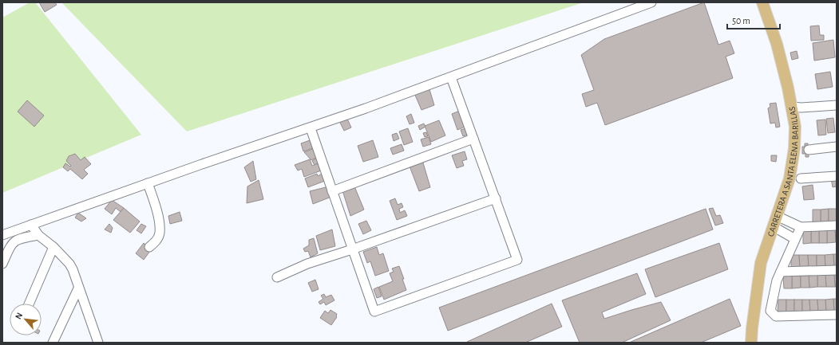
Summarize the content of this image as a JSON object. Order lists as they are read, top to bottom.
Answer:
{
  "streets": {
    "main road": ["CARRETERA A SANTA ELENA BARILLAS"]
  },
  "scale_bar": "50 m",
  "north": "top left"
}
